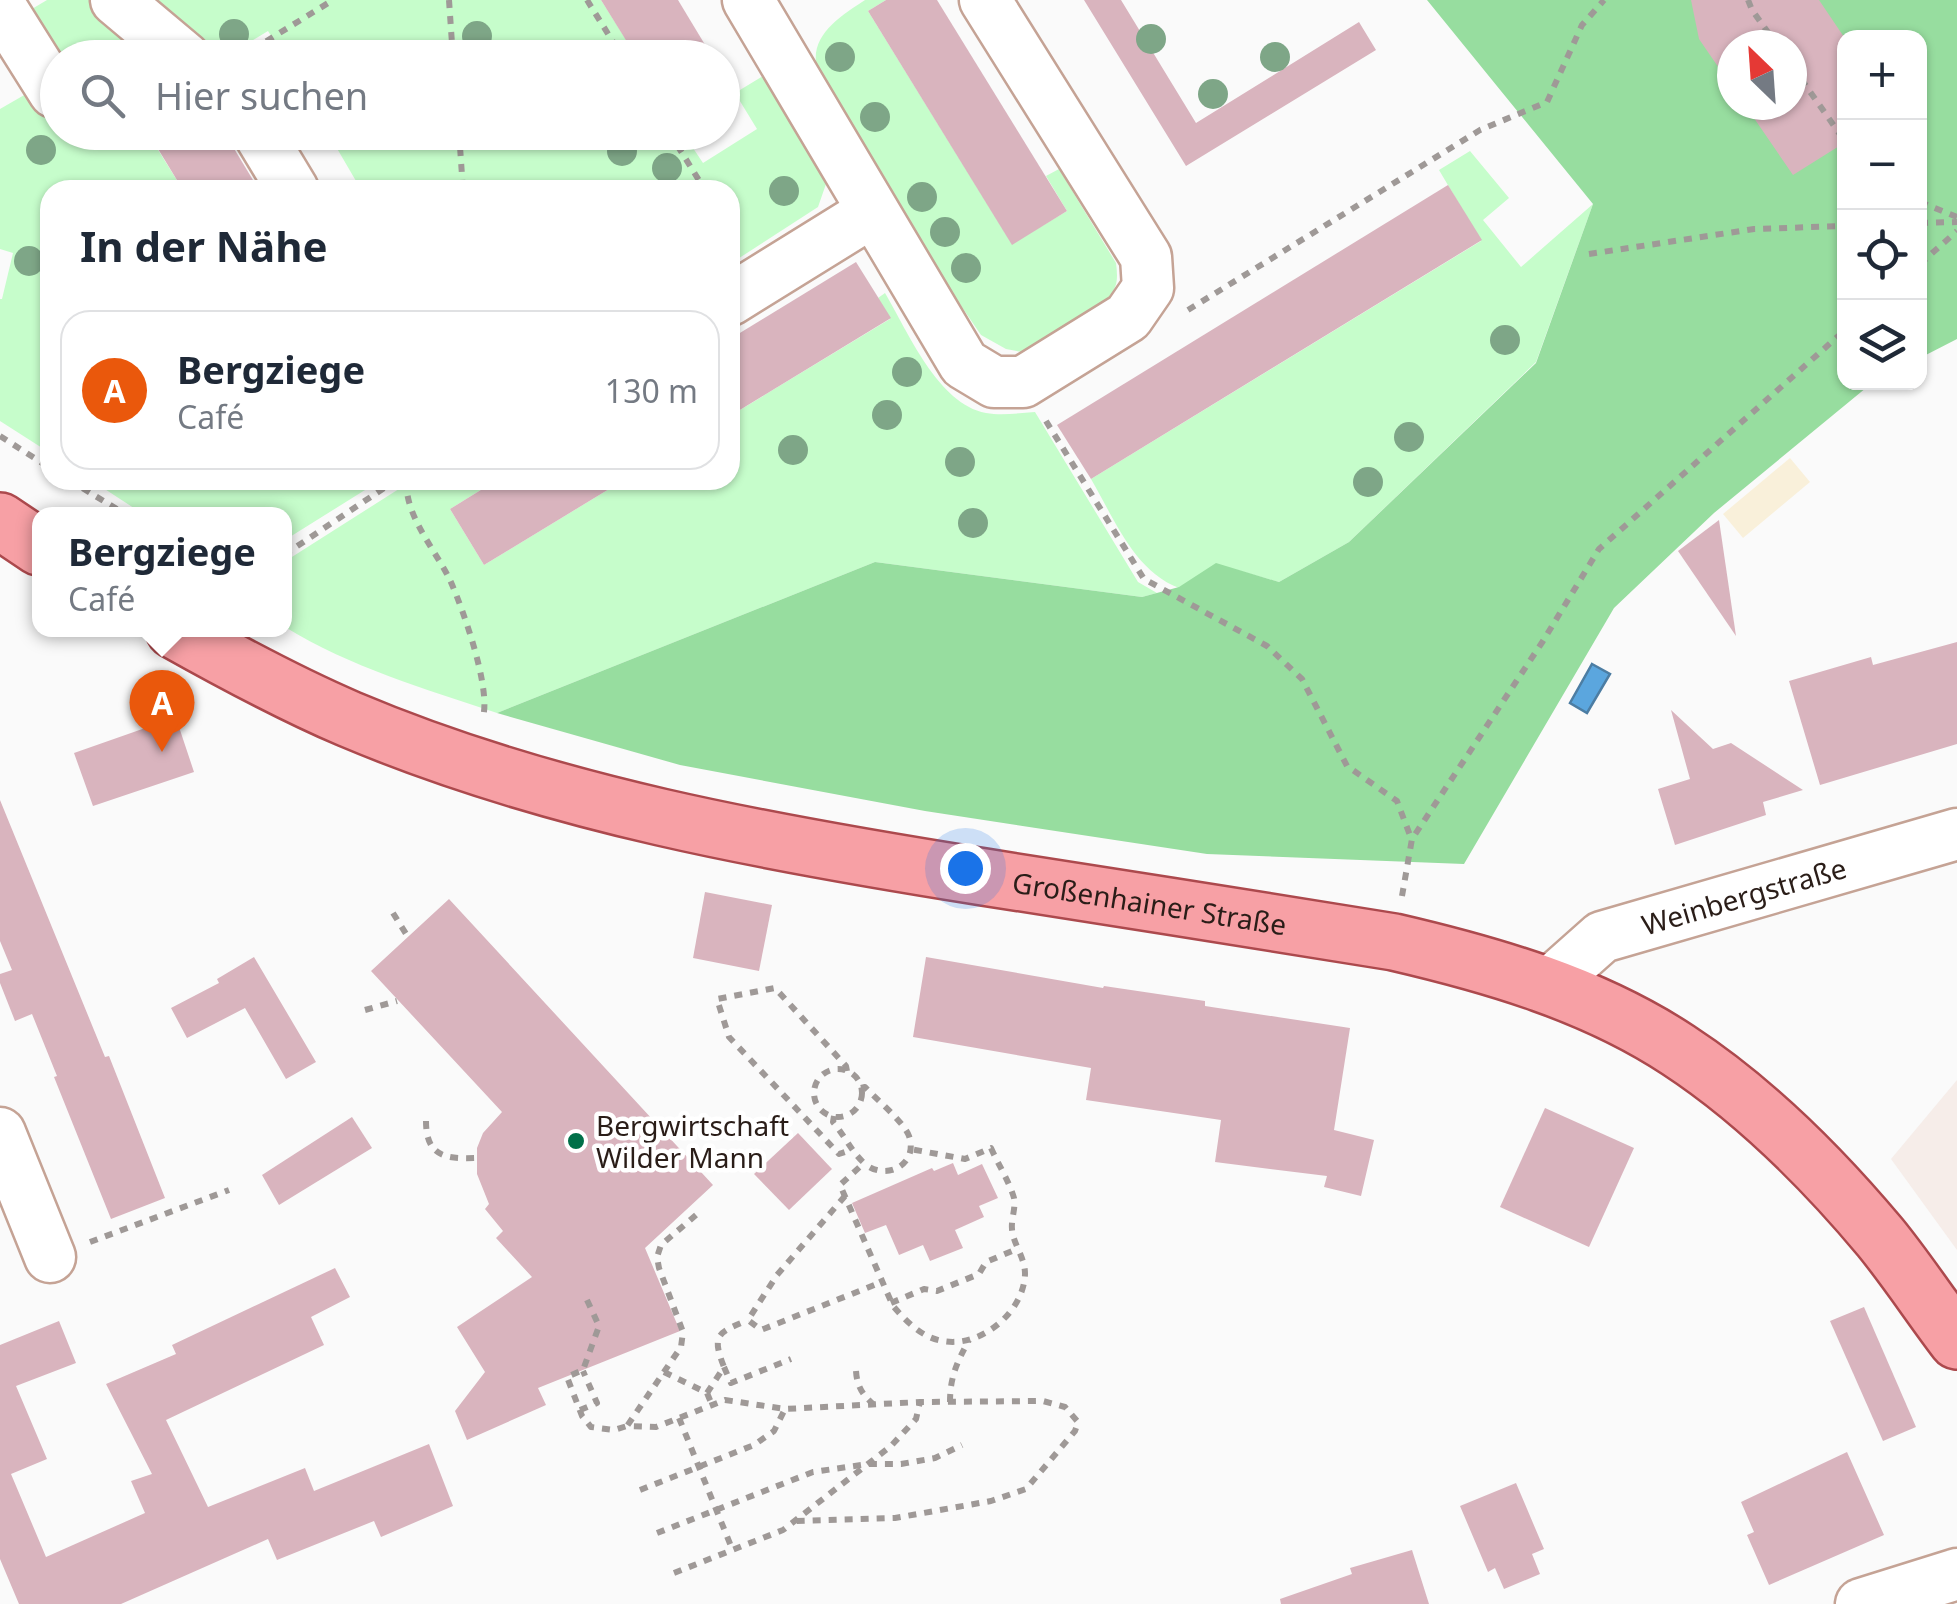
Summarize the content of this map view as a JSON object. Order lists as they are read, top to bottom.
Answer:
{
  "streets": {
    "main road": ["Großenhainer Straße"],
    "street": ["Weinbergstraße"]
  },
  "crossings": [
    ["Weinbergstraße", "Großenhainer Straße"]
  ],
  "places": ["Bergwirtschaft Wilder Mann"],
  "north": "top left",
  "page": {
    "map_buttons": ["+", "−"],
    "search": "Hier suchen",
    "heading": "In der Nähe",
    "list": [
      {
        "mark": "A",
        "name": "Bergziege",
        "note": "Café",
        "value": "130 m"
      }
    ],
    "popup": ["Bergziege", "Café"],
    "pins": "A"
  }
}
